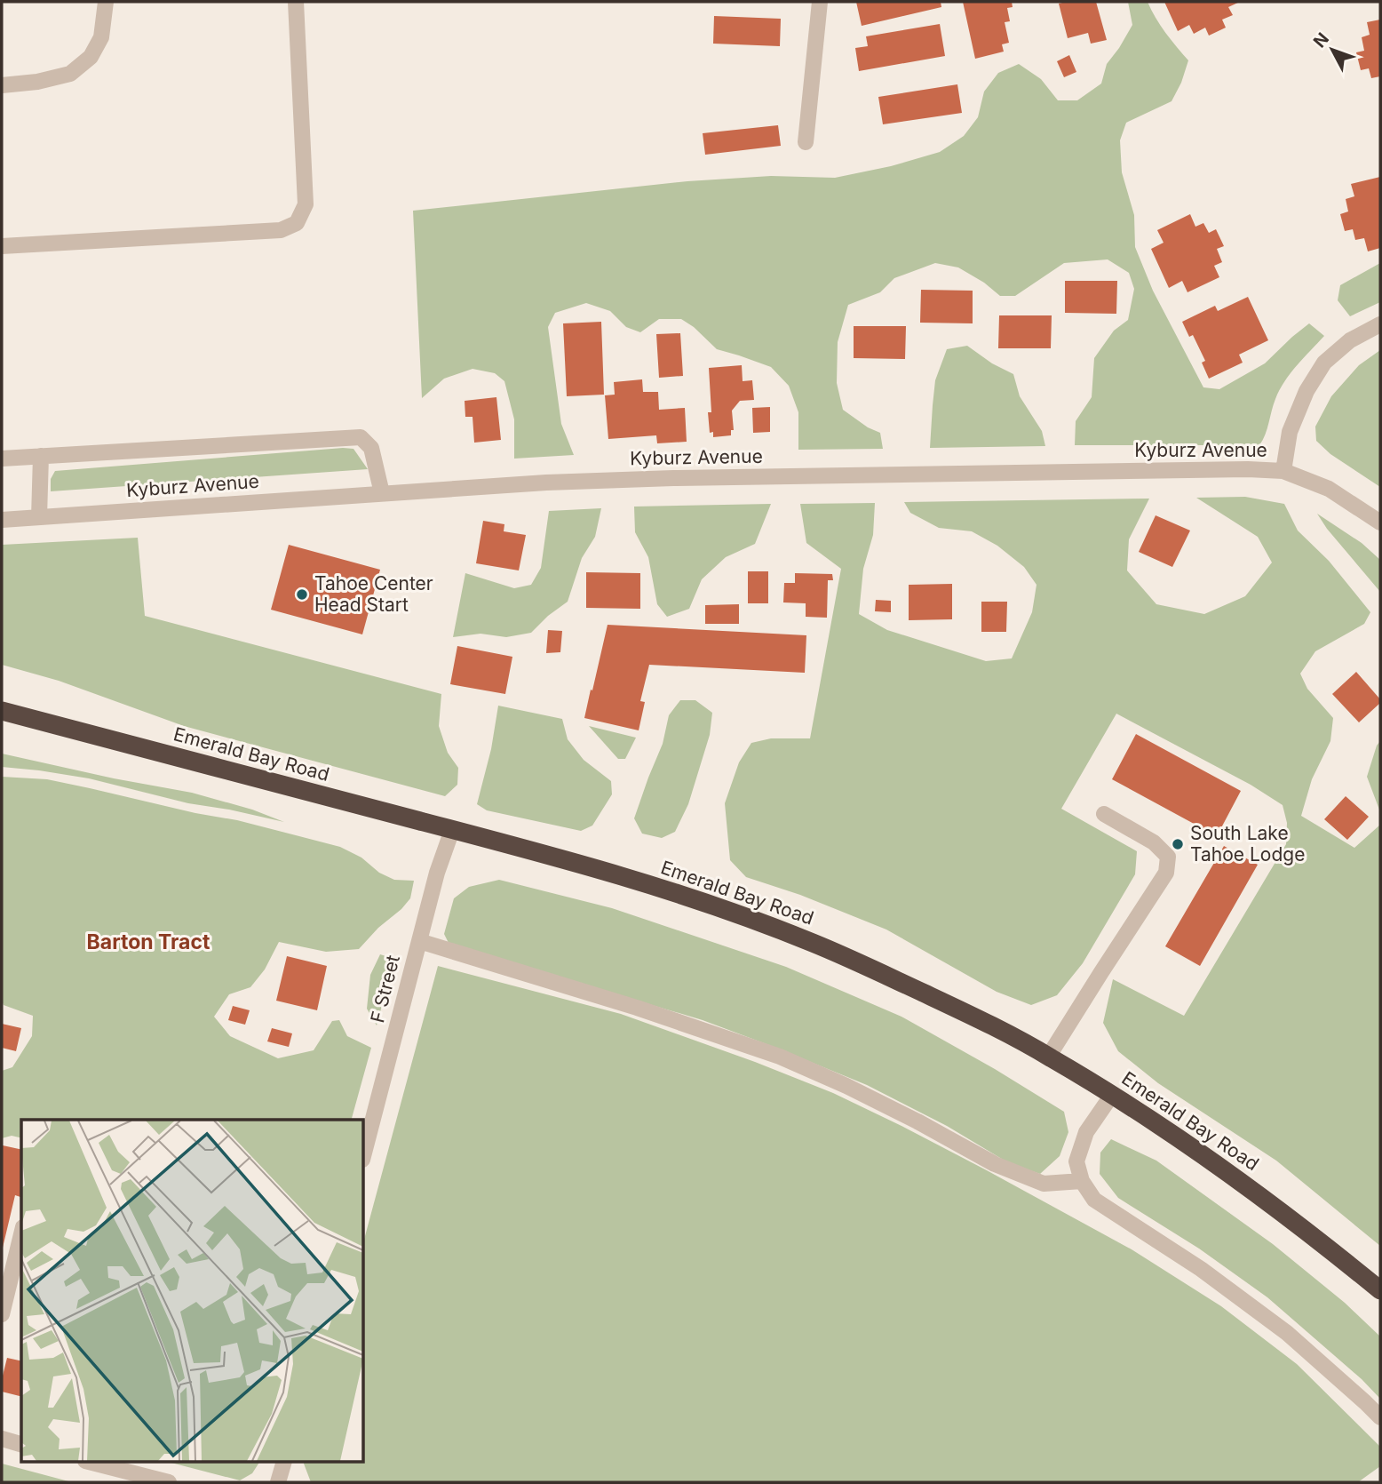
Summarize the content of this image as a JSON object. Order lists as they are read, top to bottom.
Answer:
{
  "streets": {
    "highway": ["Emerald Bay Road"],
    "street": ["Kyburz Avenue", "F Street"]
  },
  "crossings": [
    ["Emerald Bay Road", "F Street"]
  ],
  "districts": ["Barton Tract"],
  "places": ["Tahoe Center Head Start", "South Lake Tahoe Lodge"],
  "north": "top left"
}
